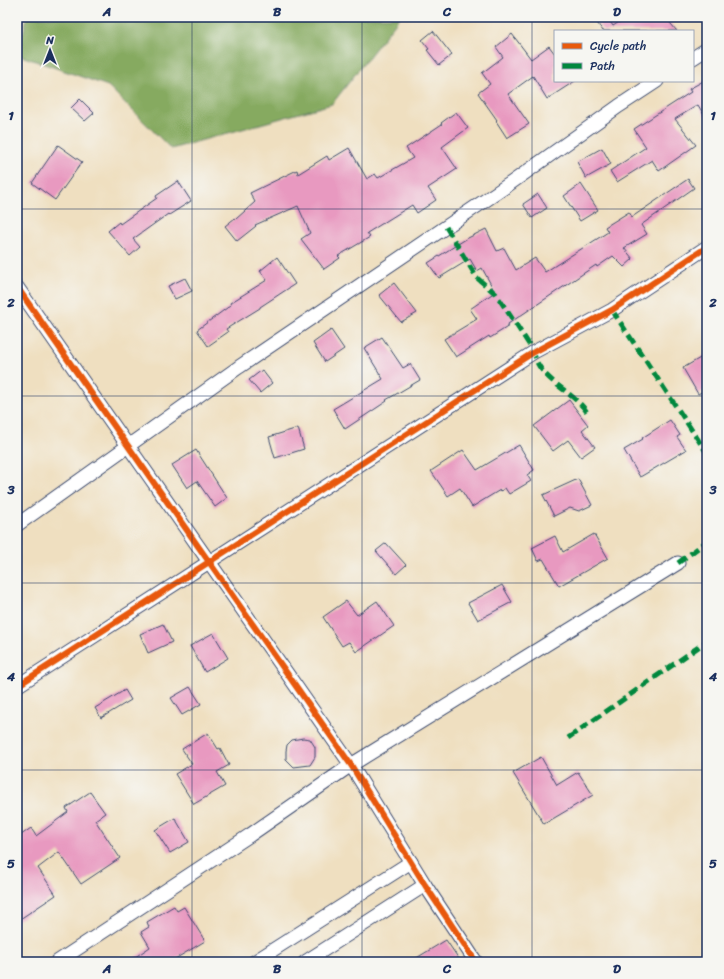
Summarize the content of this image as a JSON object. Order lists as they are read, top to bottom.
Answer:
{
  "legend": ["Cycle path", "Path"],
  "north": "top",
  "grid": {
    "columns": [
      "A",
      "B",
      "C",
      "D"
    ],
    "rows": [
      "1",
      "2",
      "3",
      "4",
      "5"
    ]
  }
}
